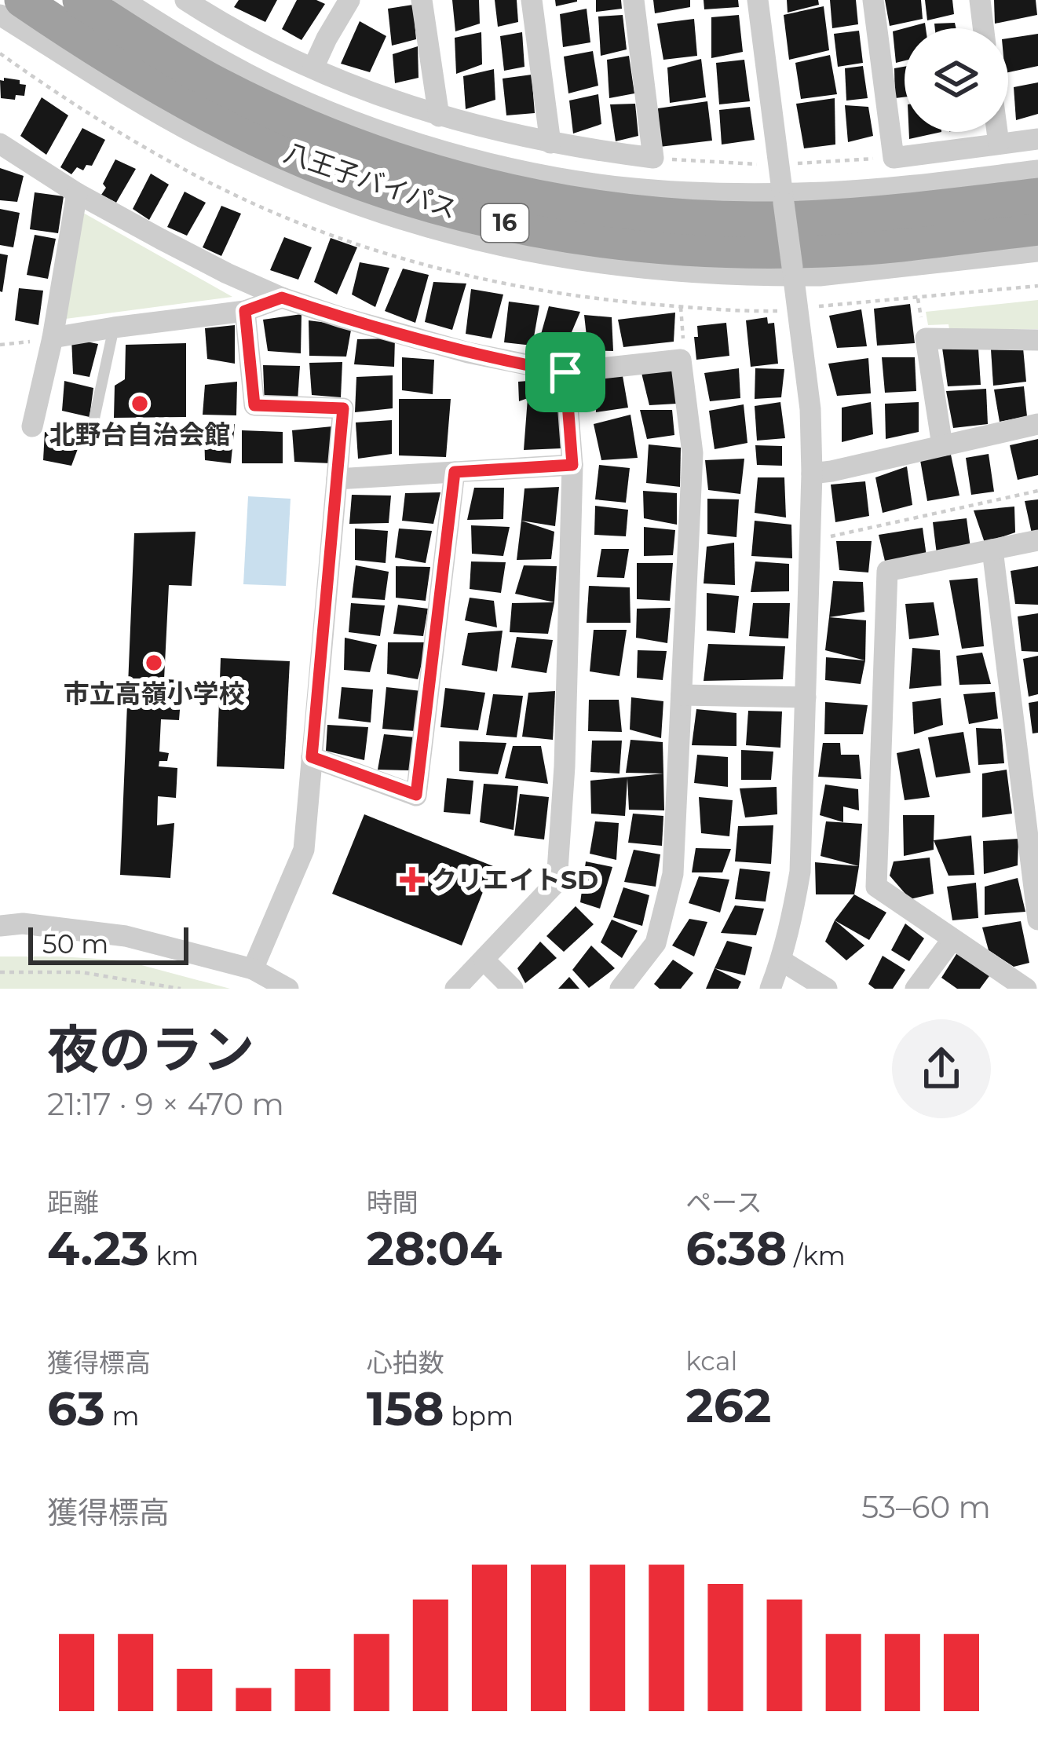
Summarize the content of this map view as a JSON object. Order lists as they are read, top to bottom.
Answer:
{
  "streets": {
    "highway": ["八王子バイパス", "16"]
  },
  "places": {
    "other": ["北野台自治会館", "市立高嶺小学校"],
    "health": ["クリエイトSD"]
  },
  "scale_bar": "50 m",
  "page": {
    "scale": "50 m",
    "heading": ["夜のラン", "21:17 · 9 × 470 m"],
    "stats": [
      ["距離", "4.23 km"],
      ["時間", "28:04"],
      ["ペース", "6:38 /km"],
      ["獲得標高", "63 m"],
      ["心拍数", "158 bpm"],
      ["kcal", "262"]
    ],
    "chart": ["獲得標高", "53–60 m"]
  }
}
